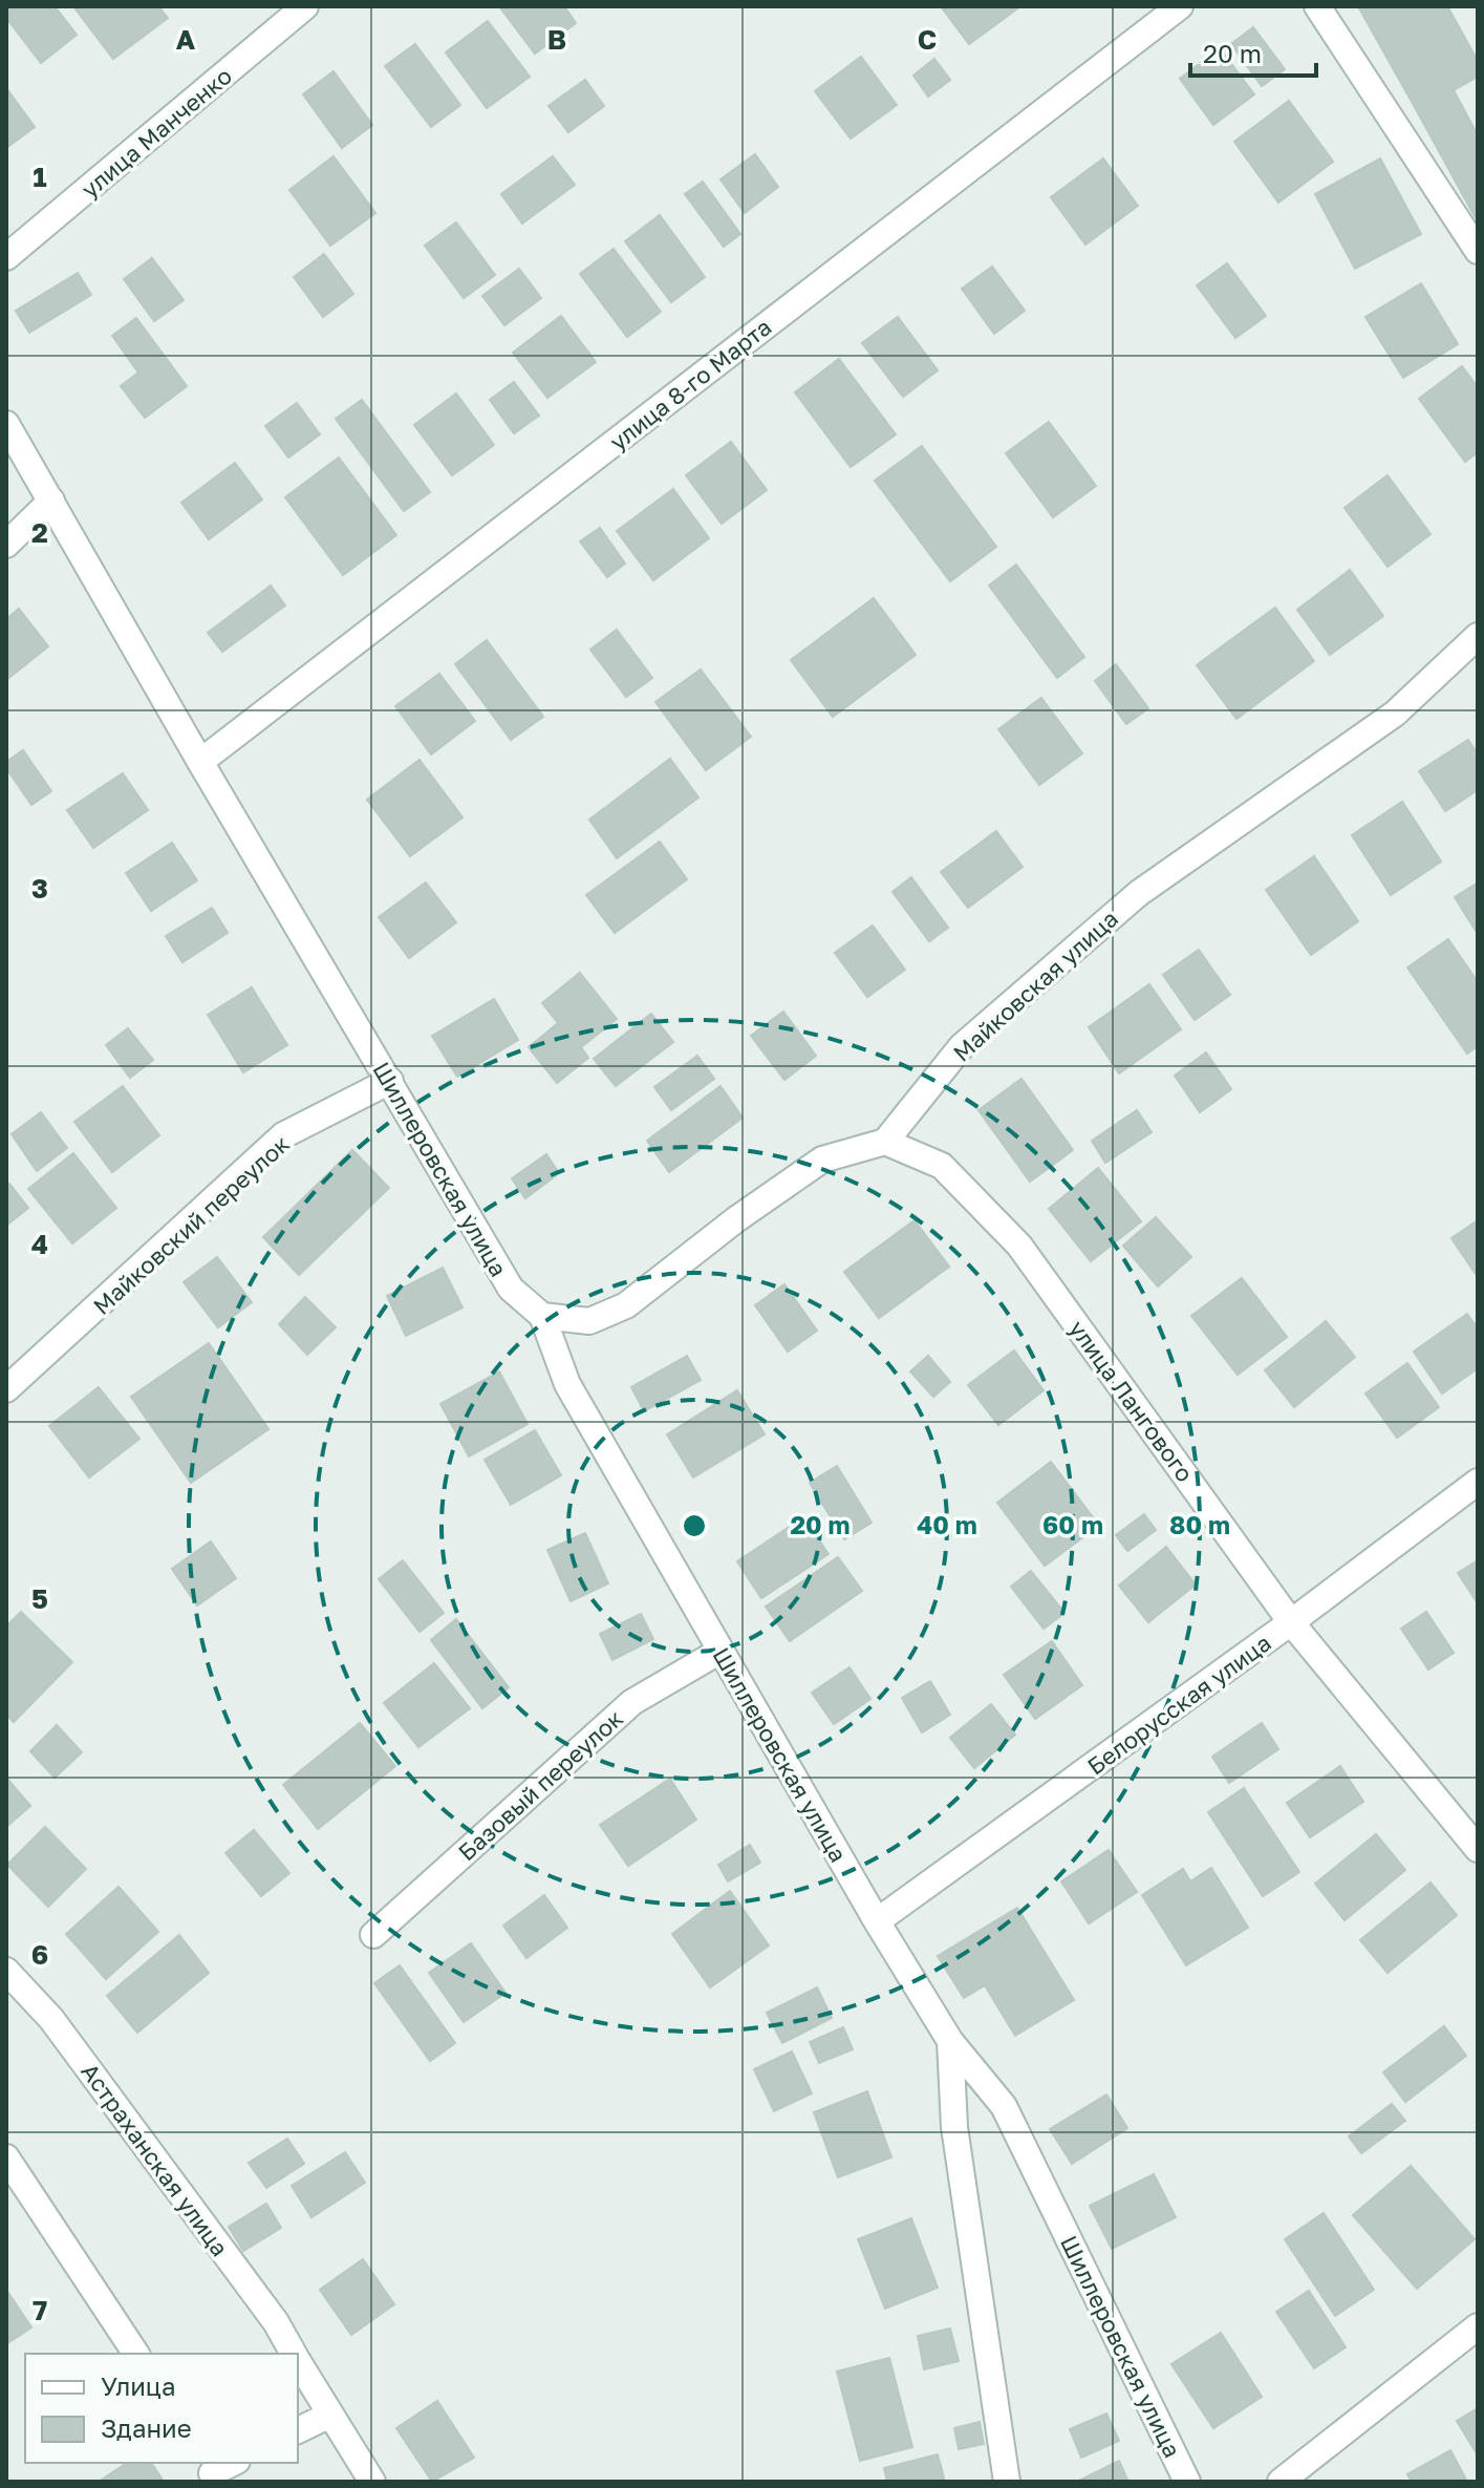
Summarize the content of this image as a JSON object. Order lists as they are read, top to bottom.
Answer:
{
  "streets": {
    "street": [
      "улица Манченко",
      "улица 8-го Марта",
      "Майковская улица",
      "Шиллеровская улица",
      "Майковский переулок",
      "улица Лангового",
      "Белорусская улица",
      "Базовый переулок",
      "Астраханская улица"
    ]
  },
  "crossings": [
    ["улица 8-го Марта", "Шиллеровская улица"],
    ["Майковская улица", "улица Лангового"],
    ["Шиллеровская улица", "Майковский переулок"],
    ["Шиллеровская улица", "Белорусская улица"],
    ["Шиллеровская улица", "Базовый переулок"],
    ["улица Лангового", "Белорусская улица"]
  ],
  "legend": ["Улица", "Здание"],
  "scale_bar": "20 m",
  "grid": {
    "columns": ["A", "B", "C"],
    "rows": [
      "1",
      "2",
      "3",
      "4",
      "5",
      "6",
      "7"
    ]
  },
  "rings": [
    "20 m",
    "40 m",
    "60 m",
    "80 m"
  ]
}
